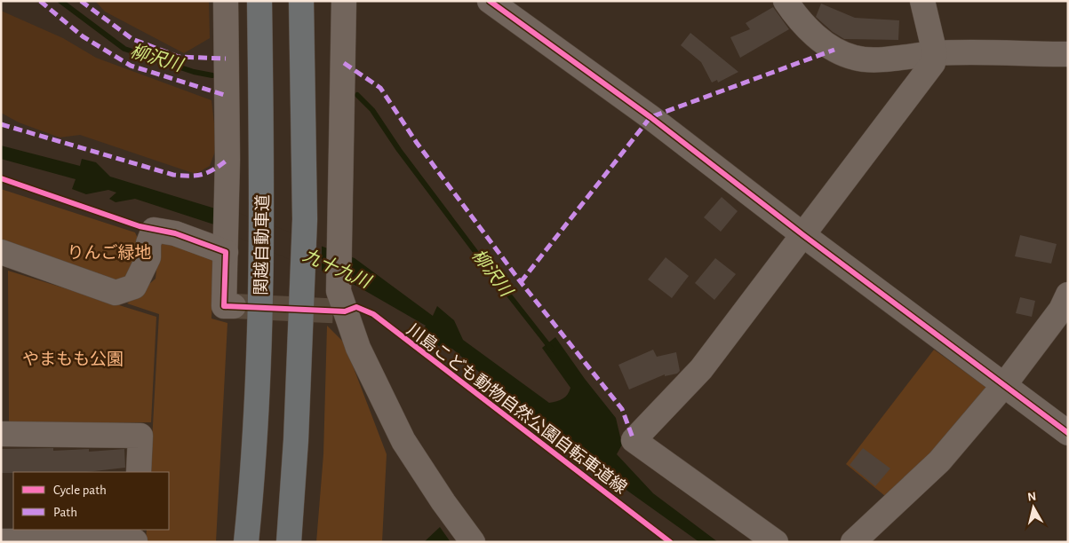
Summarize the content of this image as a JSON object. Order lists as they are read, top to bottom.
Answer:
{
  "streets": {
    "highway": ["関越自動車道"],
    "cycle path": ["川島こども動物自然公園自転車道線"]
  },
  "water": ["柳沢川", "九十九川"],
  "parks": ["りんご緑地", "やまもも公園"],
  "legend": ["Cycle path", "Path"],
  "north": "top"
}
